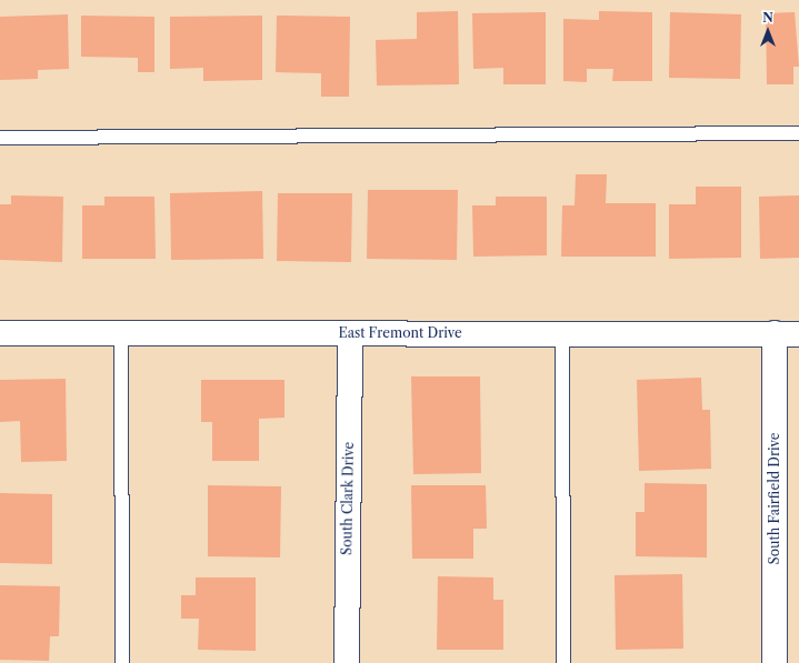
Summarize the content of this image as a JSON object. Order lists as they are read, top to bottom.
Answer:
{
  "streets": {
    "street": ["East Fremont Drive", "South Clark Drive", "South Fairfield Drive"]
  },
  "crossings": [
    ["East Fremont Drive", "South Clark Drive"],
    ["East Fremont Drive", "South Fairfield Drive"]
  ],
  "north": "top"
}
